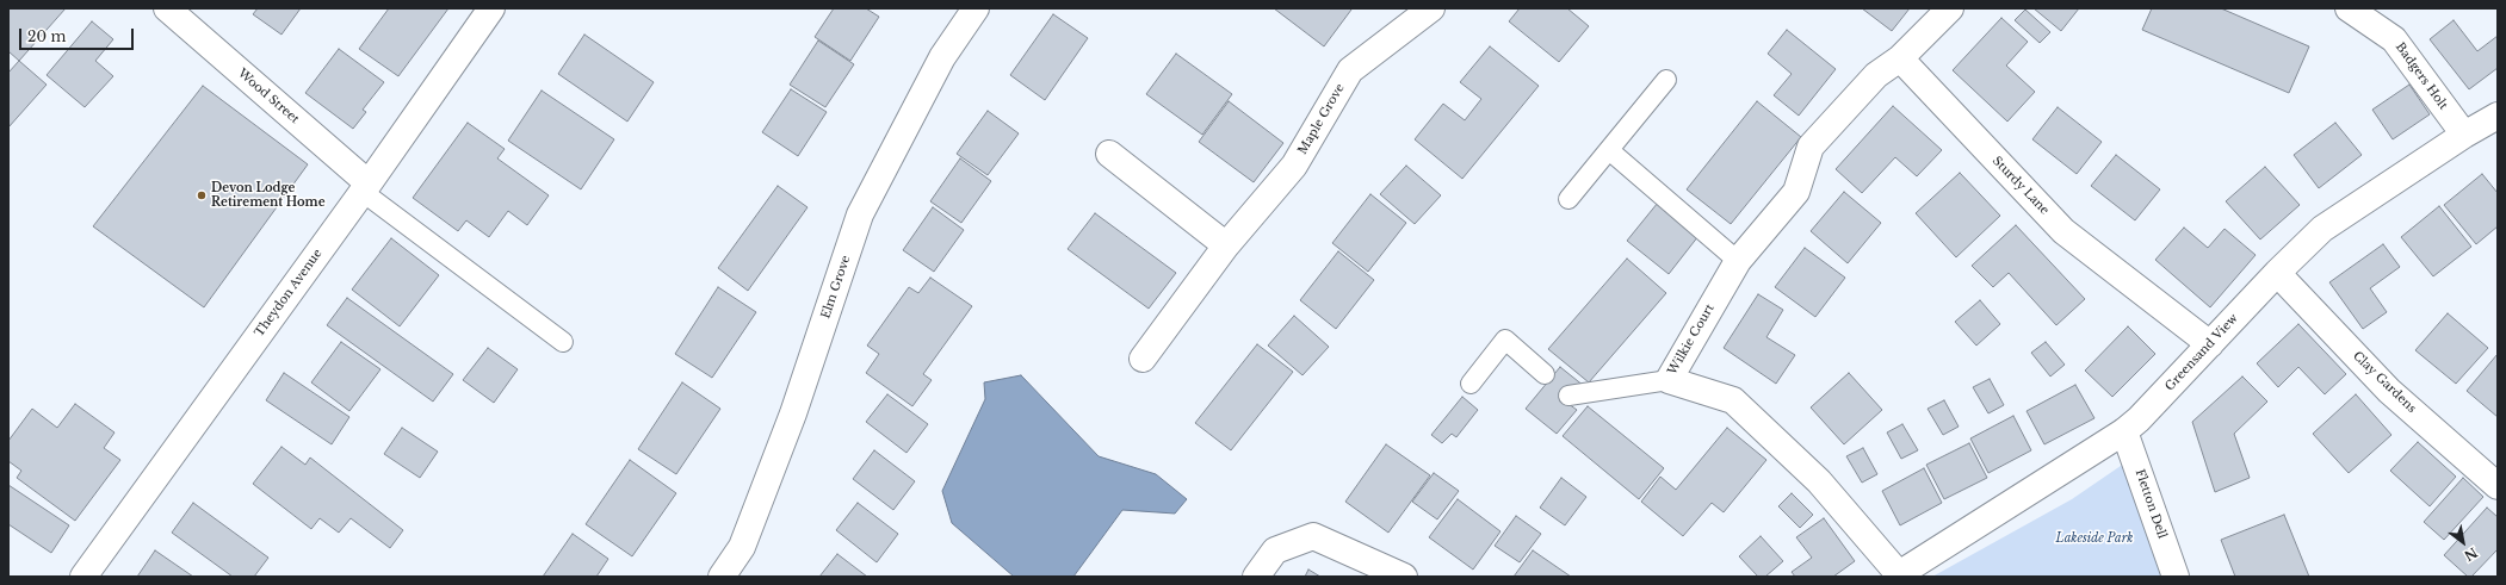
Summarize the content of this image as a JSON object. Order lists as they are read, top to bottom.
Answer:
{
  "streets": {
    "street": [
      "Badgers Holt",
      "Wood Street",
      "Maple Grove",
      "Sturdy Lane",
      "Elm Grove",
      "Theydon Avenue",
      "Wilkie Court",
      "Greensand View",
      "Clay Gardens",
      "Fletton Dell"
    ]
  },
  "crossings": [
    ["Badgers Holt", "Greensand View"],
    ["Wood Street", "Theydon Avenue"],
    ["Sturdy Lane", "Wilkie Court"],
    ["Sturdy Lane", "Greensand View"],
    ["Wilkie Court", "Greensand View"],
    ["Greensand View", "Clay Gardens"],
    ["Greensand View", "Fletton Dell"]
  ],
  "parks": ["Lakeside Park"],
  "places": ["Devon Lodge Retirement Home"],
  "scale_bar": "20 m",
  "north": "bottom right"
}
